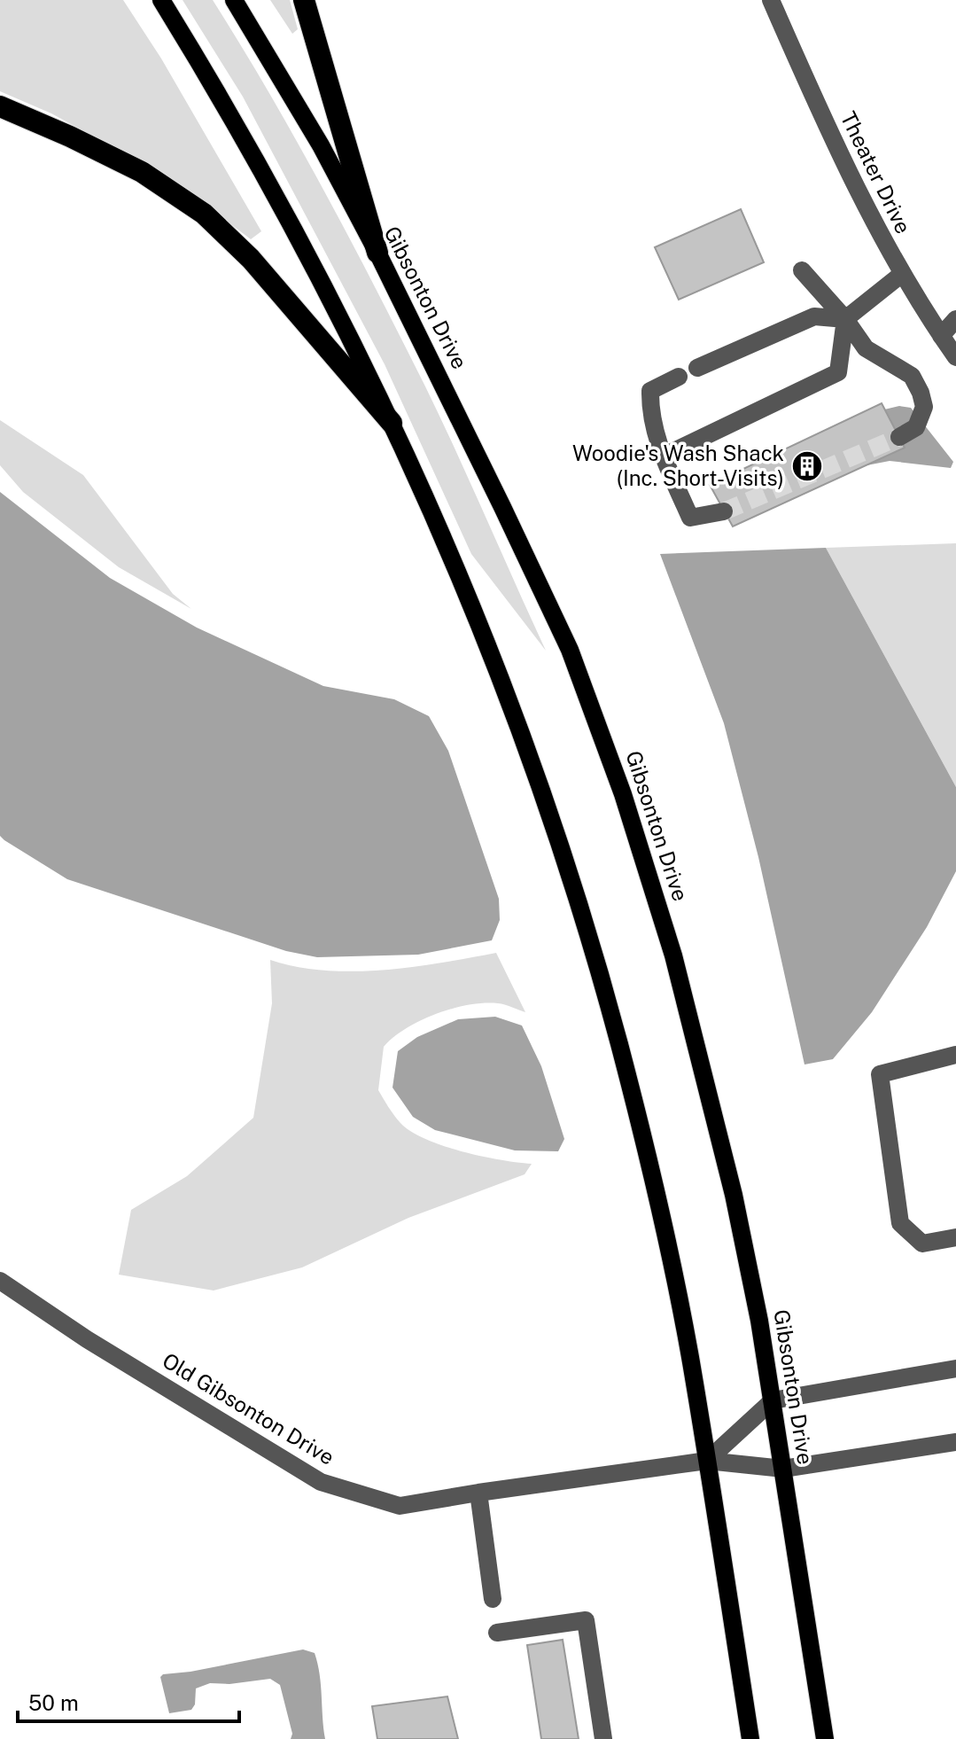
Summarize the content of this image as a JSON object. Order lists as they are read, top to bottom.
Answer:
{
  "streets": {
    "main road": ["Gibsonton Drive"],
    "street": ["Theater Drive", "Old Gibsonton Drive"]
  },
  "crossings": [
    ["Gibsonton Drive", "Old Gibsonton Drive"]
  ],
  "places": {
    "building": ["Woodie's Wash Shack (Inc. Short-Visits)"]
  },
  "scale_bar": "50 m"
}
